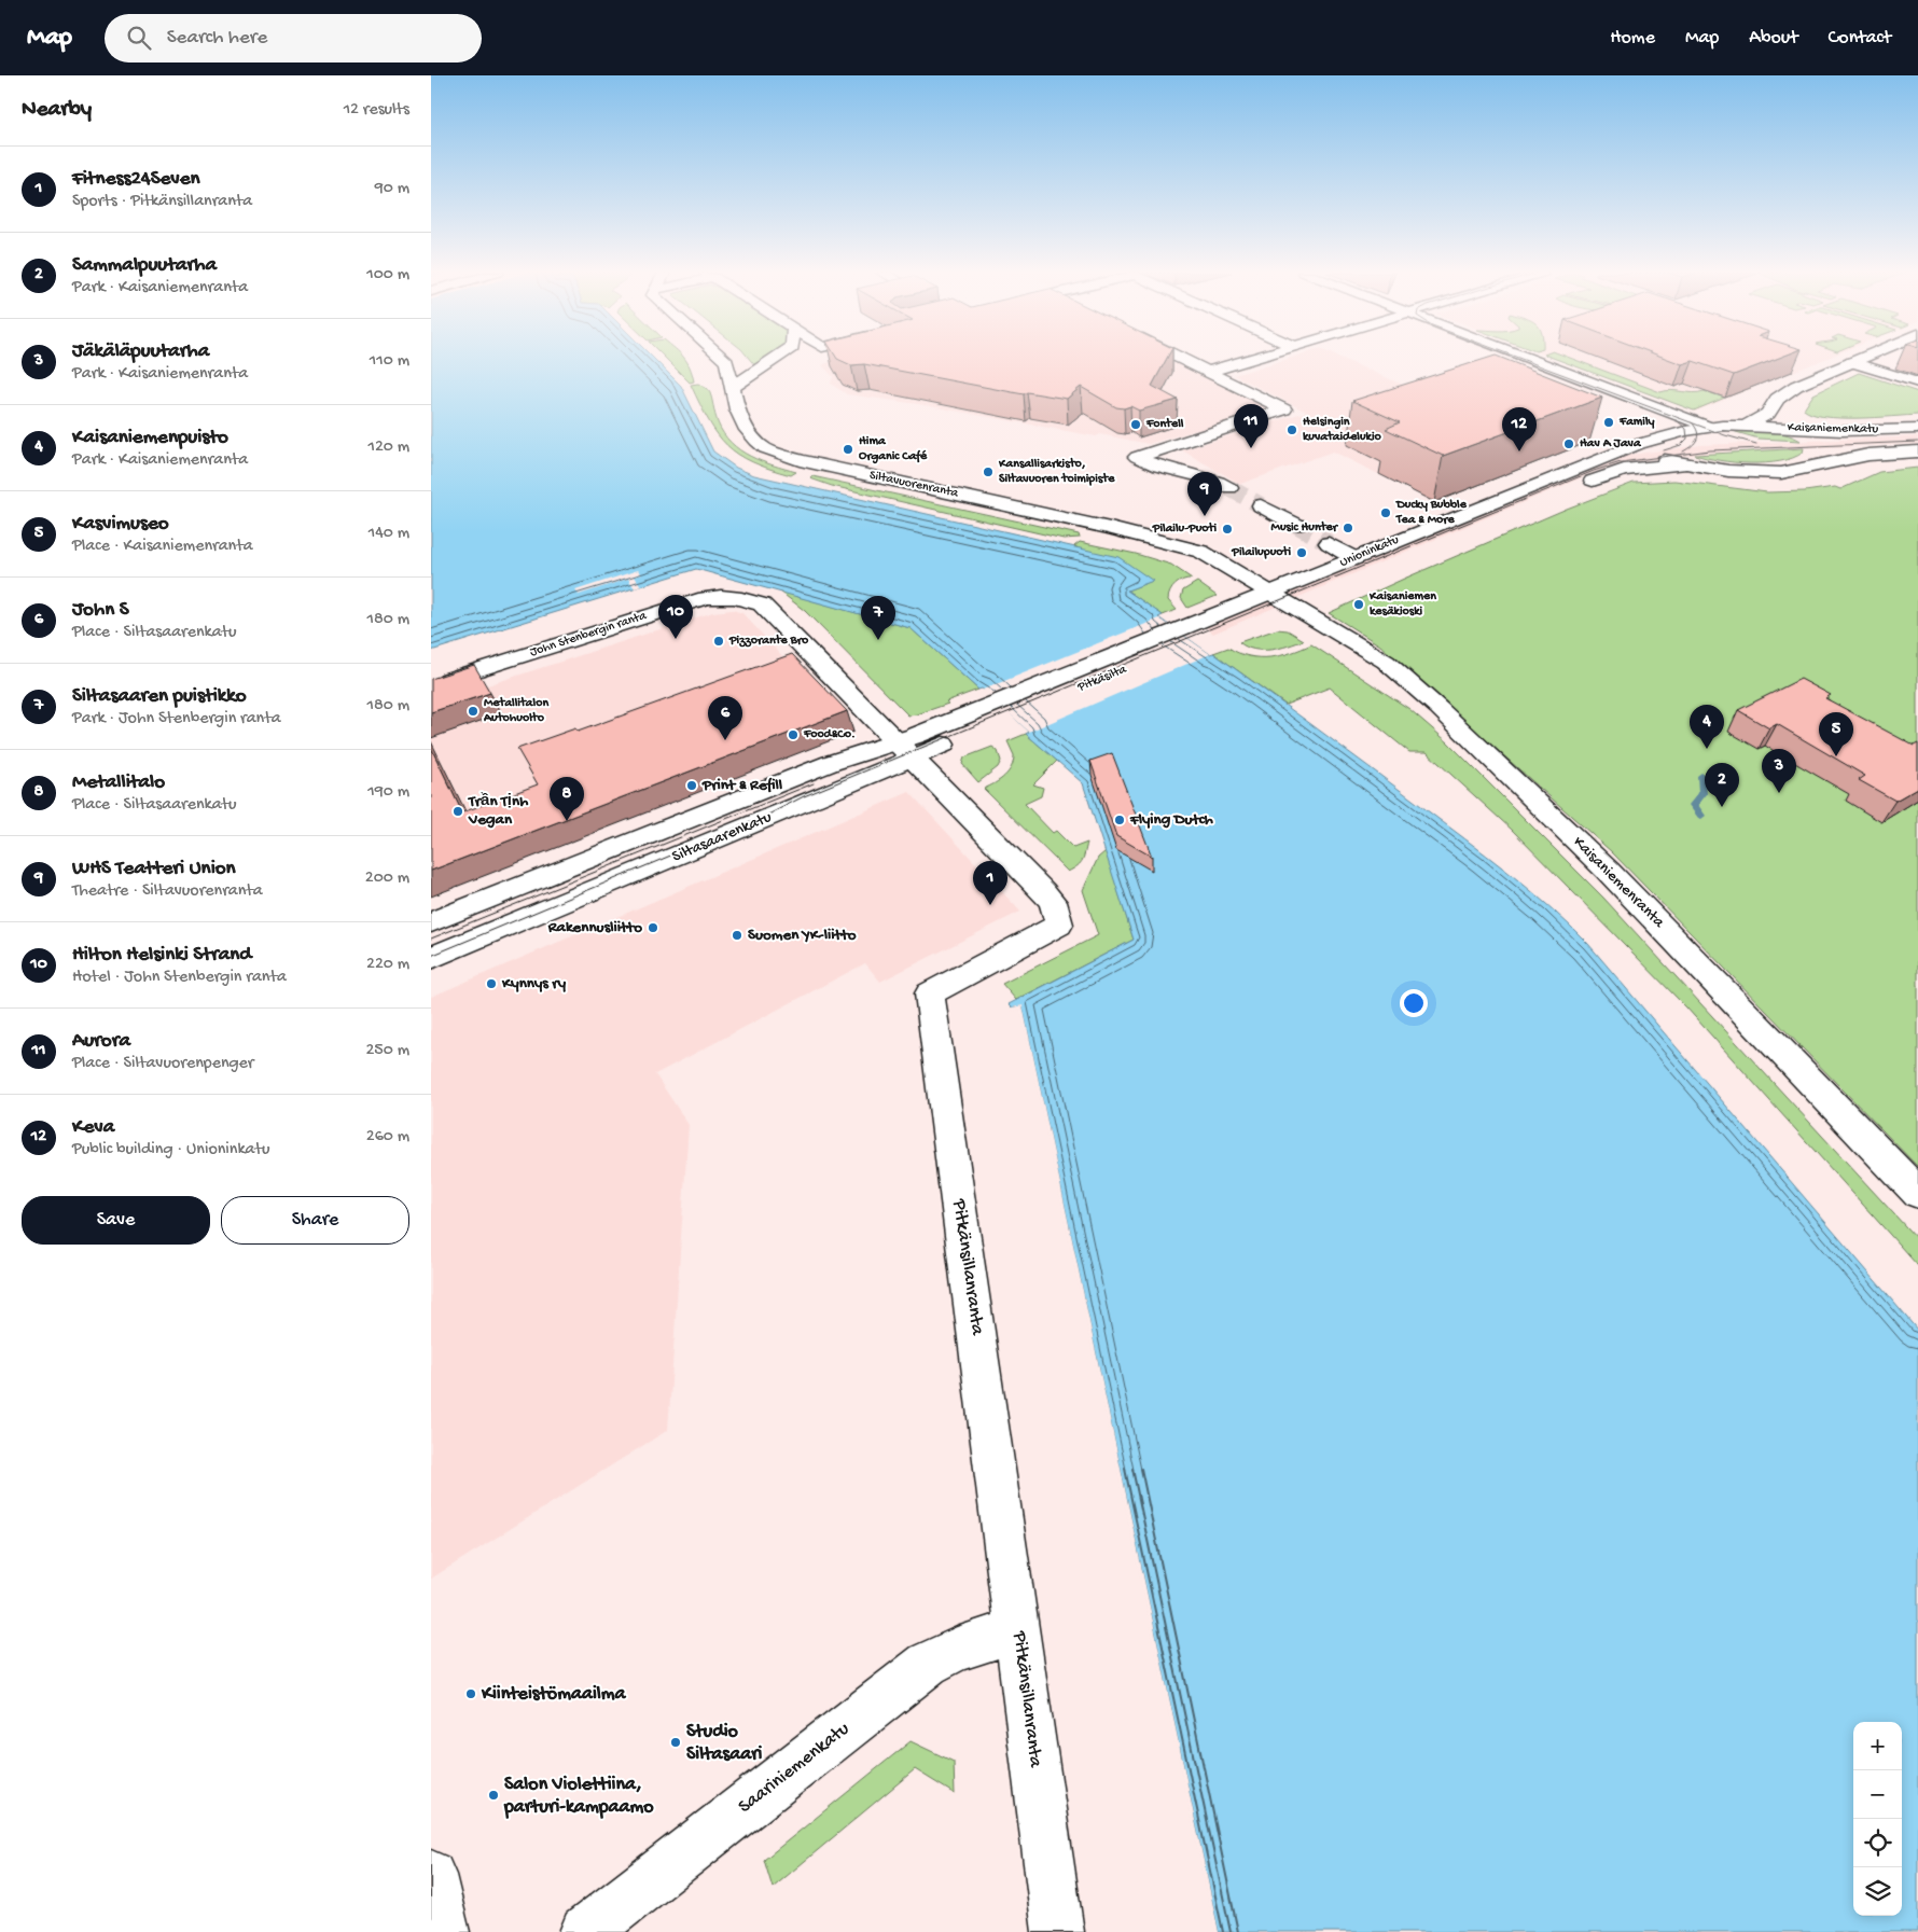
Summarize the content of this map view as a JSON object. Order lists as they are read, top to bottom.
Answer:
{
  "streets": {
    "street": [
      "Kaisaniemenkatu",
      "Siltavuorenranta",
      "Unioninkatu",
      "John Stenbergin ranta",
      "Pitkäsilta",
      "Siltasaarenkatu",
      "Kaisaniemenranta",
      "Pitkänsillanranta",
      "Saariniemenkatu"
    ]
  },
  "crossings": [
    ["Kaisaniemenkatu", "Unioninkatu"],
    ["Siltavuorenranta", "Unioninkatu"],
    ["Siltavuorenranta", "Kaisaniemenranta"],
    ["Unioninkatu", "Pitkäsilta"],
    ["John Stenbergin ranta", "Siltasaarenkatu"],
    ["John Stenbergin ranta", "Pitkänsillanranta"],
    ["Pitkäsilta", "Siltasaarenkatu"],
    ["Siltasaarenkatu", "Pitkänsillanranta"],
    ["Pitkänsillanranta", "Saariniemenkatu"]
  ],
  "places": [
    "Family",
    "Fontell",
    "Helsingin kuvataidelukio",
    "Hav A Java",
    "Hima Organic Café",
    "Kansallisarkisto, Siltavuoren toimipiste",
    "Ducky Bubble Tea & More",
    "Music Hunter",
    "Pilailu-Puoti",
    "Pilailupuoti",
    "Kaisaniemen kesäkioski",
    "Pizzorante Bro",
    "Metallitalon Autohuolto",
    "Food&Co.",
    "Print & Refill",
    "Trần Tịnh Vegan",
    "Flying Dutch",
    "Rakennusliitto",
    "Suomen YK-liitto",
    "Kynnys ry",
    "Kiinteistömaailma",
    "Studio Siltasaari",
    "Salon Violettiina, parturi-kampaamo"
  ],
  "page": {
    "header": "Map",
    "search": "Search here",
    "nav": [
      "Home",
      "Map",
      "About",
      "Contact"
    ],
    "heading": ["Nearby", "12 results"],
    "list": [
      {
        "mark": "1",
        "name": "Fitness24Seven",
        "note": "Sports · Pitkänsillanranta",
        "value": "90 m"
      },
      {
        "mark": "2",
        "name": "Sammalpuutarha",
        "note": "Park · Kaisaniemenranta",
        "value": "100 m"
      },
      {
        "mark": "3",
        "name": "Jäkäläpuutarha",
        "note": "Park · Kaisaniemenranta",
        "value": "110 m"
      },
      {
        "mark": "4",
        "name": "Kaisaniemenpuisto",
        "note": "Park · Kaisaniemenranta",
        "value": "120 m"
      },
      {
        "mark": "5",
        "name": "Kasvimuseo",
        "note": "Place · Kaisaniemenranta",
        "value": "140 m"
      },
      {
        "mark": "6",
        "name": "John S",
        "note": "Place · Siltasaarenkatu",
        "value": "180 m"
      },
      {
        "mark": "7",
        "name": "Siltasaaren puistikko",
        "note": "Park · John Stenbergin ranta",
        "value": "180 m"
      },
      {
        "mark": "8",
        "name": "Metallitalo",
        "note": "Place · Siltasaarenkatu",
        "value": "190 m"
      },
      {
        "mark": "9",
        "name": "WHS Teatteri Union",
        "note": "Theatre · Siltavuorenranta",
        "value": "200 m"
      },
      {
        "mark": "10",
        "name": "Hilton Helsinki Strand",
        "note": "Hotel · John Stenbergin ranta",
        "value": "220 m"
      },
      {
        "mark": "11",
        "name": "Aurora",
        "note": "Place · Siltavuorenpenger",
        "value": "250 m"
      },
      {
        "mark": "12",
        "name": "Keva",
        "note": "Public building · Unioninkatu",
        "value": "260 m"
      }
    ],
    "pins": [
      "11",
      "12",
      "9",
      "10",
      "7",
      "6",
      "4",
      "5",
      "3",
      "2",
      "8",
      "1"
    ],
    "buttons": ["Save", "Share"],
    "map_buttons": ["+", "−"]
  }
}
